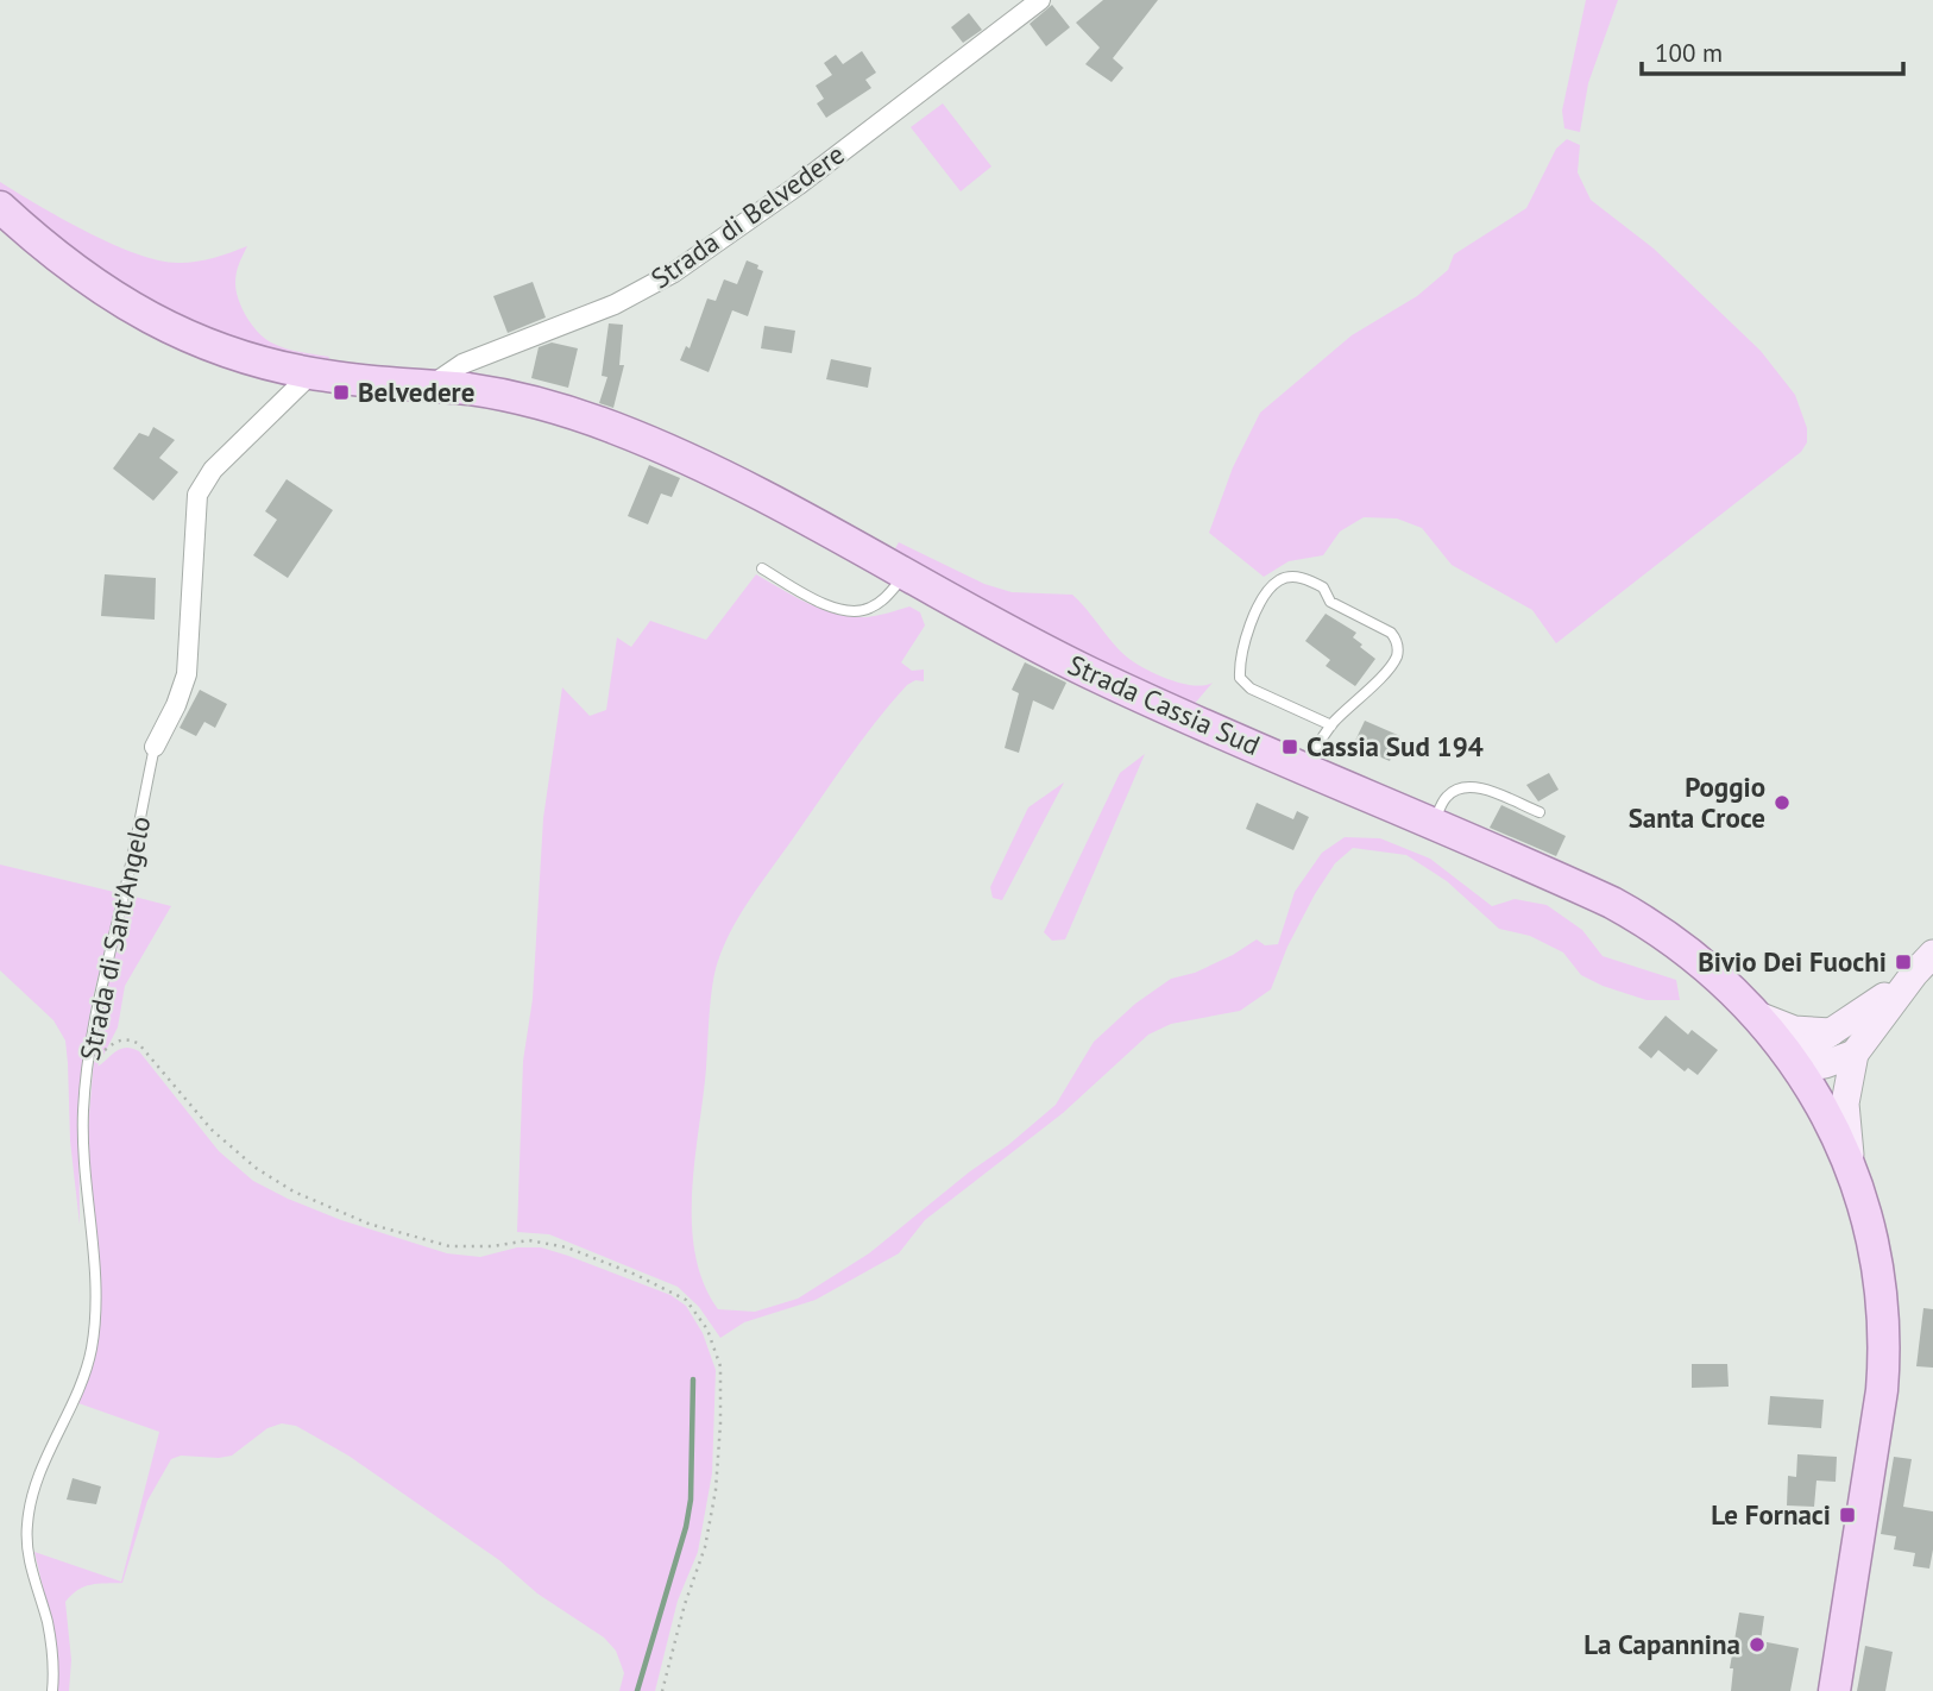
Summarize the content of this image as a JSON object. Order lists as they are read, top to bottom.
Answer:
{
  "streets": {
    "main road": ["Strada Cassia Sud"],
    "street": ["Strada di Belvedere", "Strada di Sant'Angelo"]
  },
  "crossings": [
    ["Strada di Belvedere", "Strada Cassia Sud"],
    ["Strada Cassia Sud", "Strada di Sant'Angelo"]
  ],
  "places": {
    "transit": [
      "Belvedere",
      "Cassia Sud 194",
      "Bivio Dei Fuochi",
      "Le Fornaci"
    ],
    "other": ["Poggio Santa Croce", "La Capannina"]
  },
  "scale_bar": "100 m"
}
